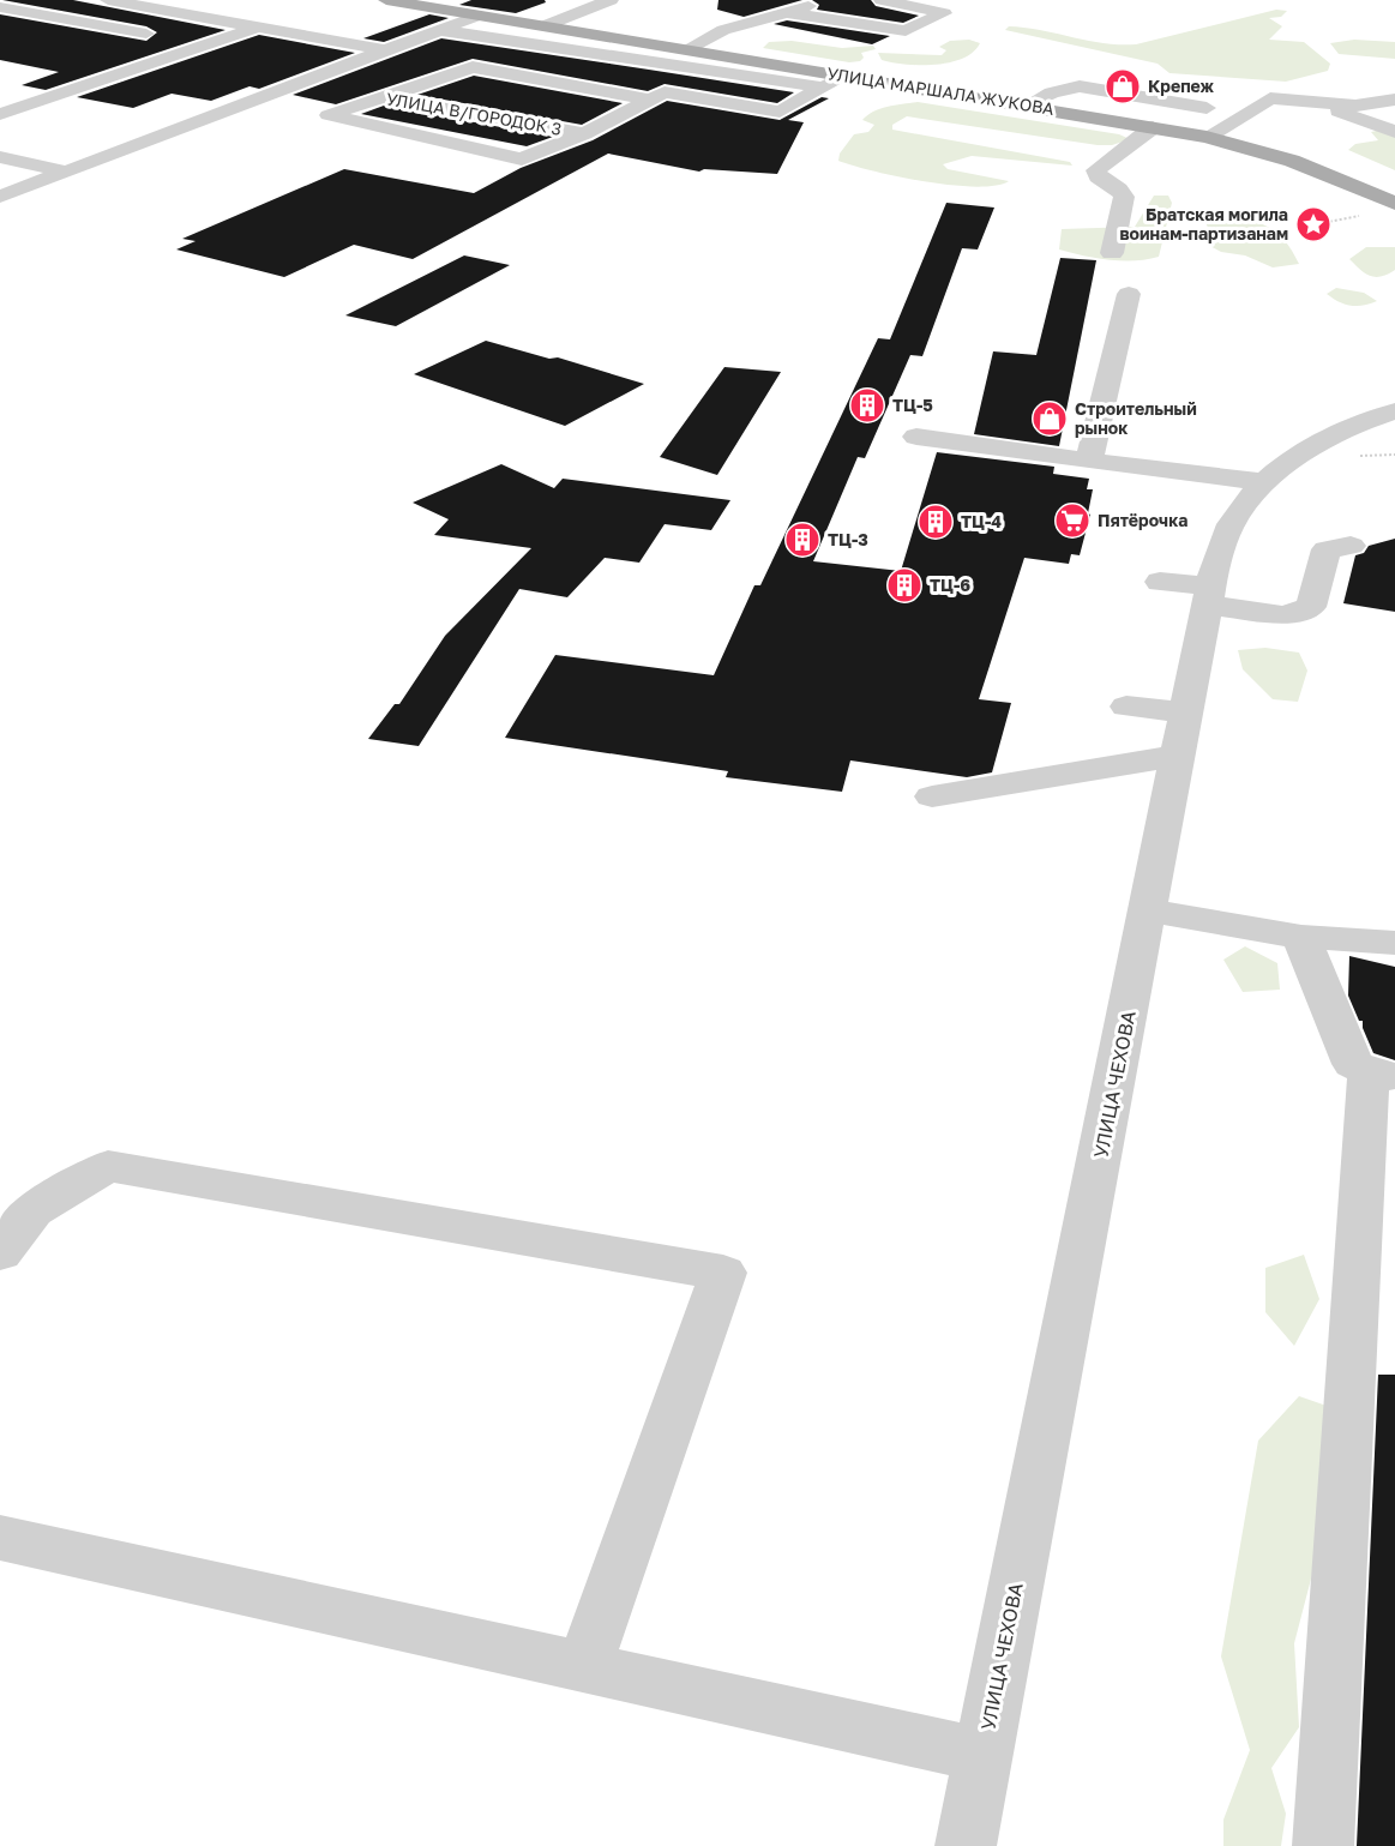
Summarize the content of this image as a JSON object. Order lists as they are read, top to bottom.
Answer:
{
  "streets": {
    "main road": ["УЛИЦА МАРШАЛА ЖУКОВА"],
    "street": ["УЛИЦА В/ГОРОДОК 3", "УЛИЦА ЧЕХОВА"]
  },
  "crossings": [
    ["УЛИЦА МАРШАЛА ЖУКОВА", "УЛИЦА В/ГОРОДОК 3"]
  ],
  "places": {
    "shop": ["Крепеж", "Строительный рынок"],
    "place": ["Братская могила воинам-партизанам"],
    "building": [
      "ТЦ-5",
      "ТЦ-4",
      "ТЦ-3",
      "ТЦ-6"
    ],
    "supermarket": ["Пятёрочка"]
  }
}
